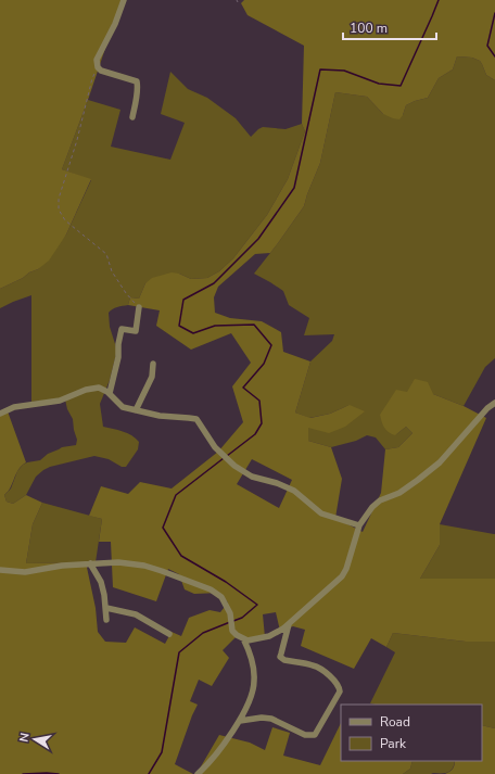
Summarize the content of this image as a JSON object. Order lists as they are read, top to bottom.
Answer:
{
  "legend": ["Road", "Park"],
  "scale_bar": "100 m",
  "north": "left"
}
